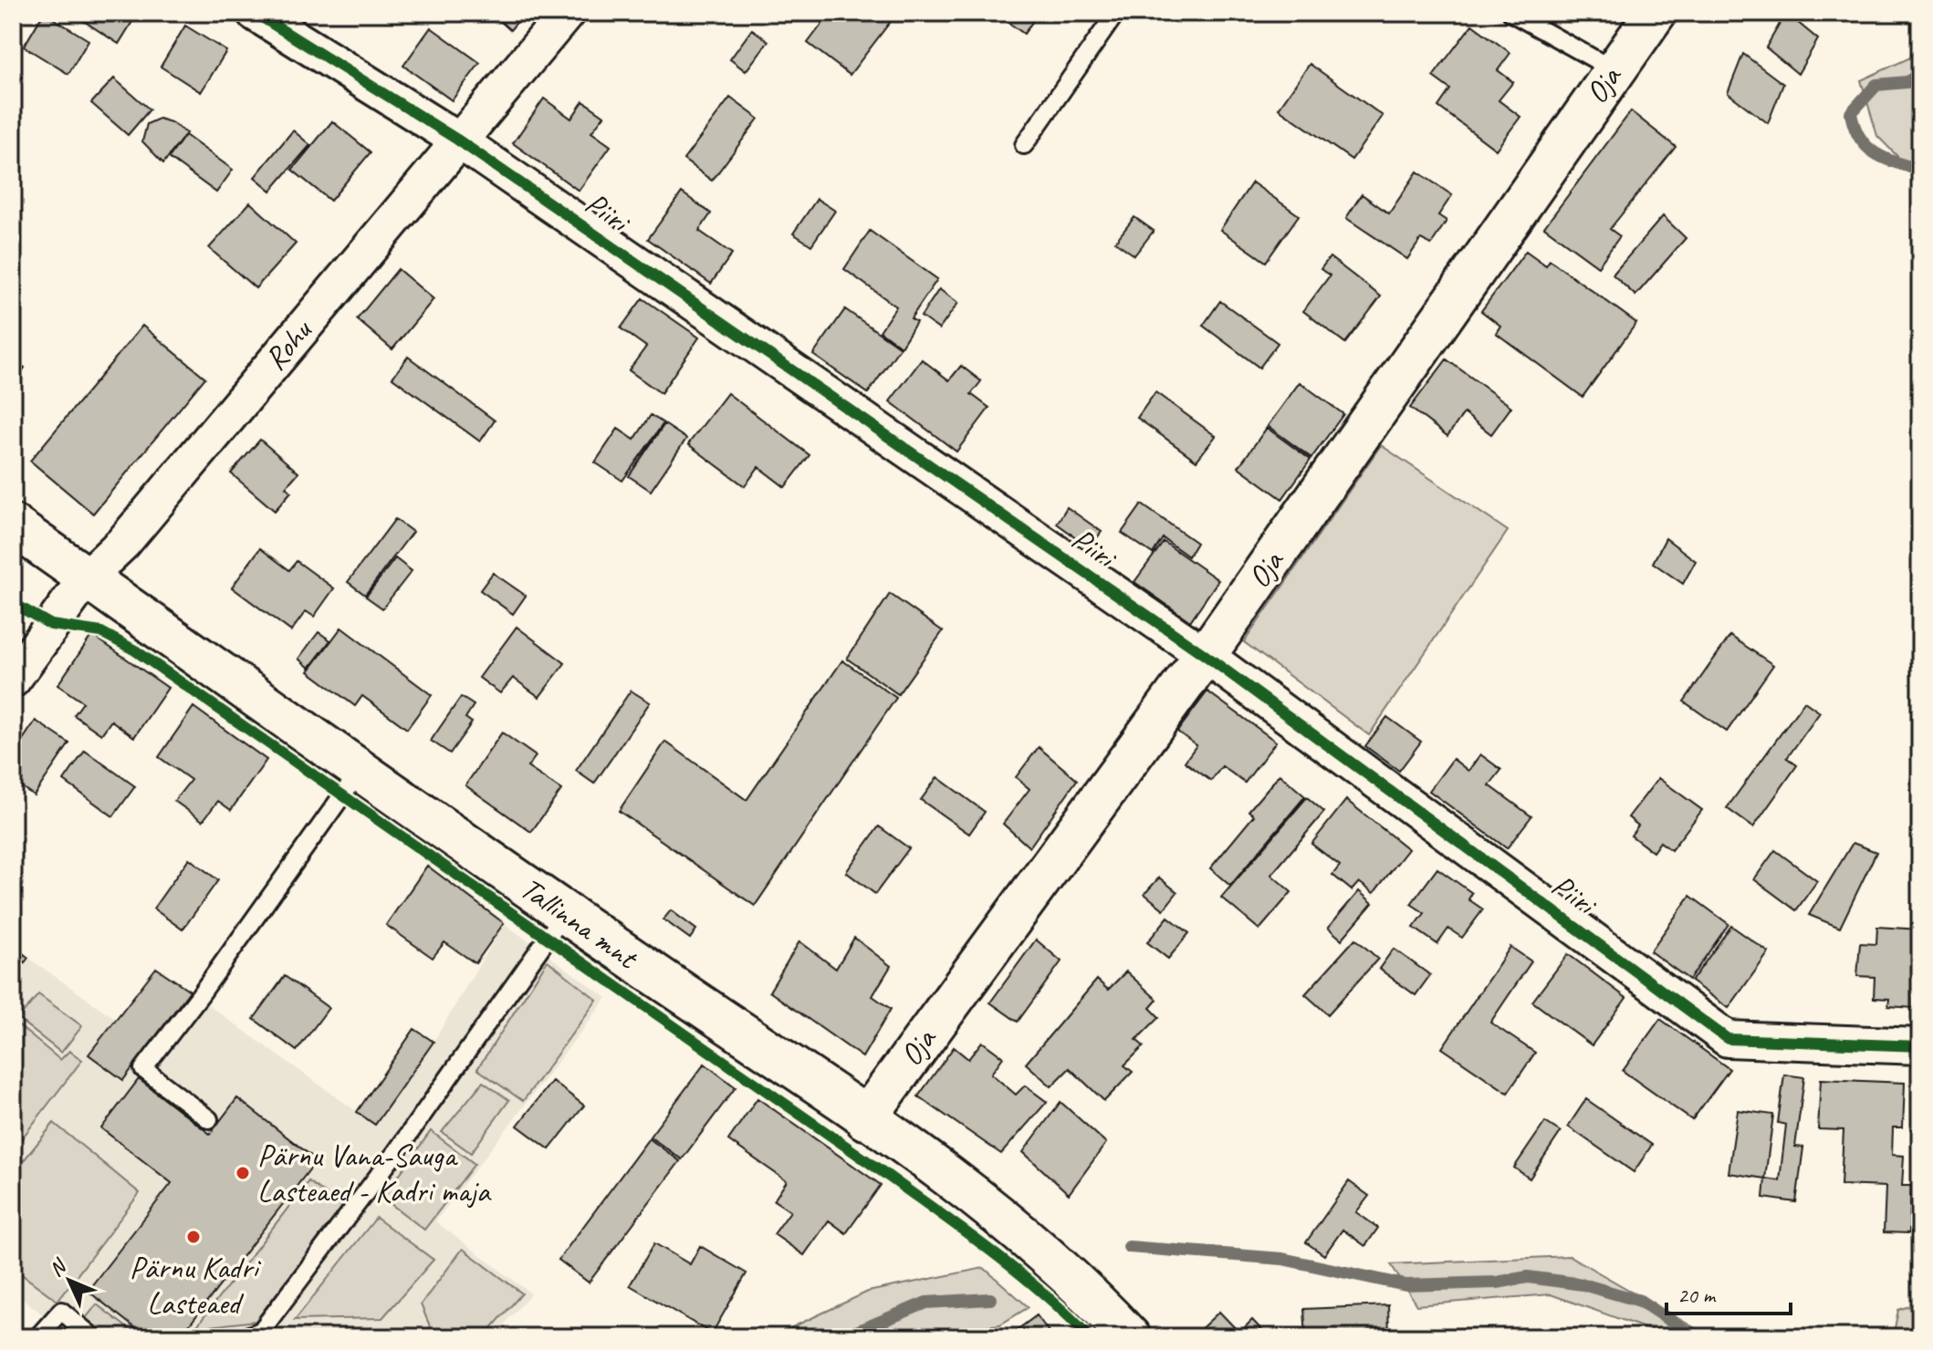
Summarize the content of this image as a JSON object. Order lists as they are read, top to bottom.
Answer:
{
  "streets": {
    "main road": ["Oja", "Tallinna mnt"],
    "street": ["Piiri", "Rohu"]
  },
  "crossings": [
    ["Oja", "Piiri"],
    ["Oja", "Tallinna mnt"],
    ["Piiri", "Rohu"],
    ["Rohu", "Tallinna mnt"]
  ],
  "places": ["Pärnu Vana-Sauga Lasteaed - Kadri maja", "Pärnu Kadri Lasteaed"],
  "scale_bar": "20 m",
  "north": "top left"
}
